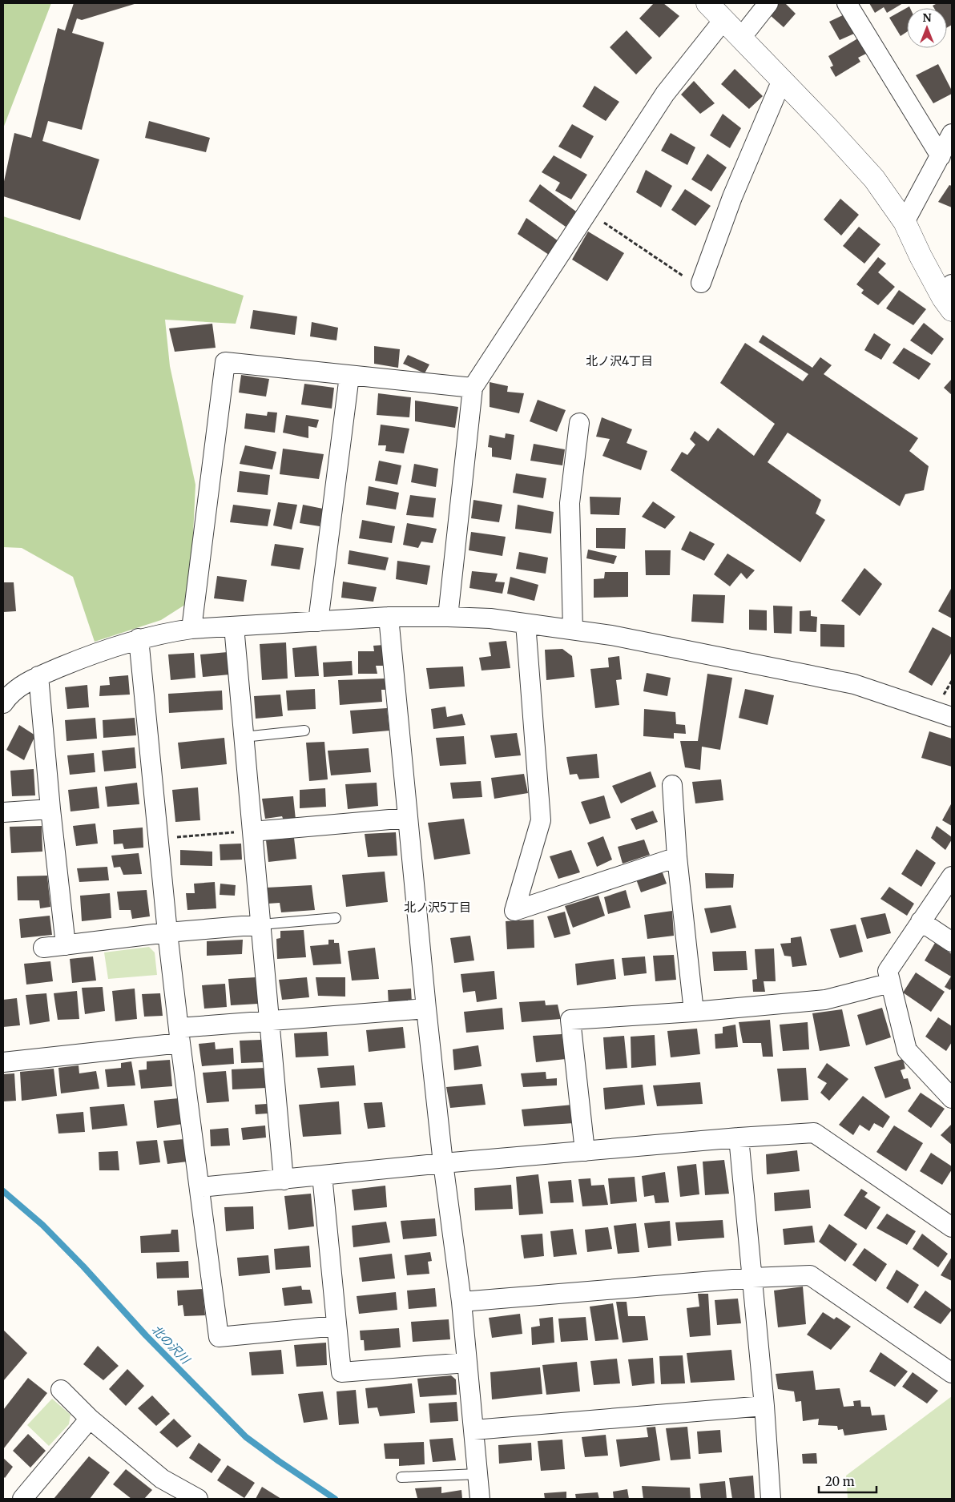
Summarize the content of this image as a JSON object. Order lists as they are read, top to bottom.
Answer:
{
  "districts": ["北ノ沢4丁目", "北ノ沢5丁目"],
  "water": ["北の沢川"],
  "scale_bar": "20 m",
  "north": "top"
}
